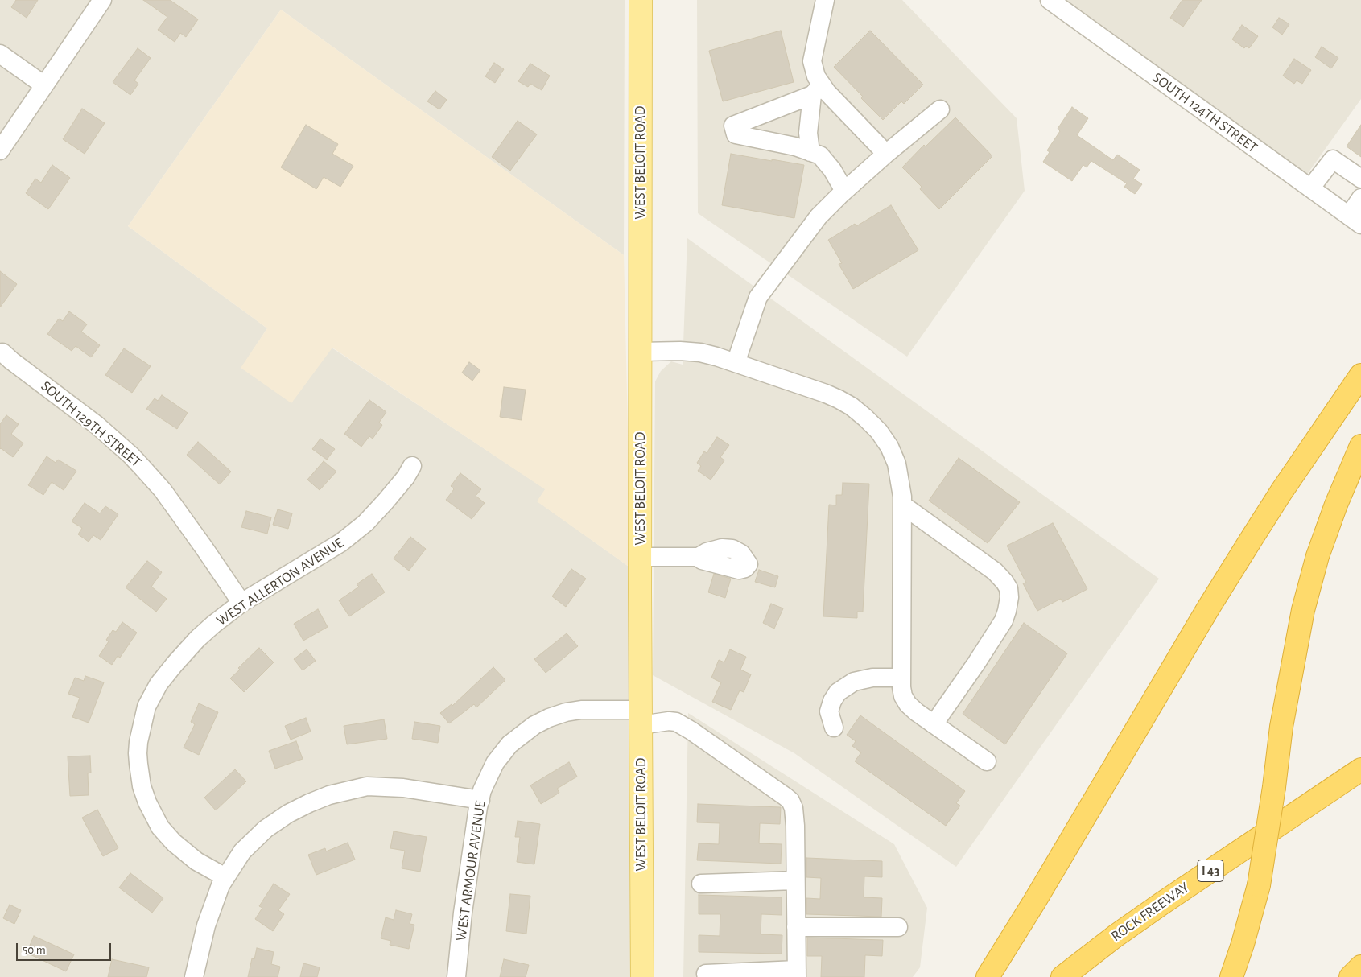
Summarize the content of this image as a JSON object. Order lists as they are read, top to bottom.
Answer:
{
  "streets": {
    "highway": ["I 43", "ROCK FREEWAY"],
    "main road": ["WEST BELOIT ROAD"],
    "street": [
      "SOUTH 124TH STREET",
      "SOUTH 129TH STREET",
      "WEST ALLERTON AVENUE",
      "WEST ARMOUR AVENUE"
    ]
  },
  "crossings": [
    ["WEST BELOIT ROAD", "WEST ARMOUR AVENUE"],
    ["SOUTH 129TH STREET", "WEST ALLERTON AVENUE"]
  ],
  "scale_bar": "50 m"
}
